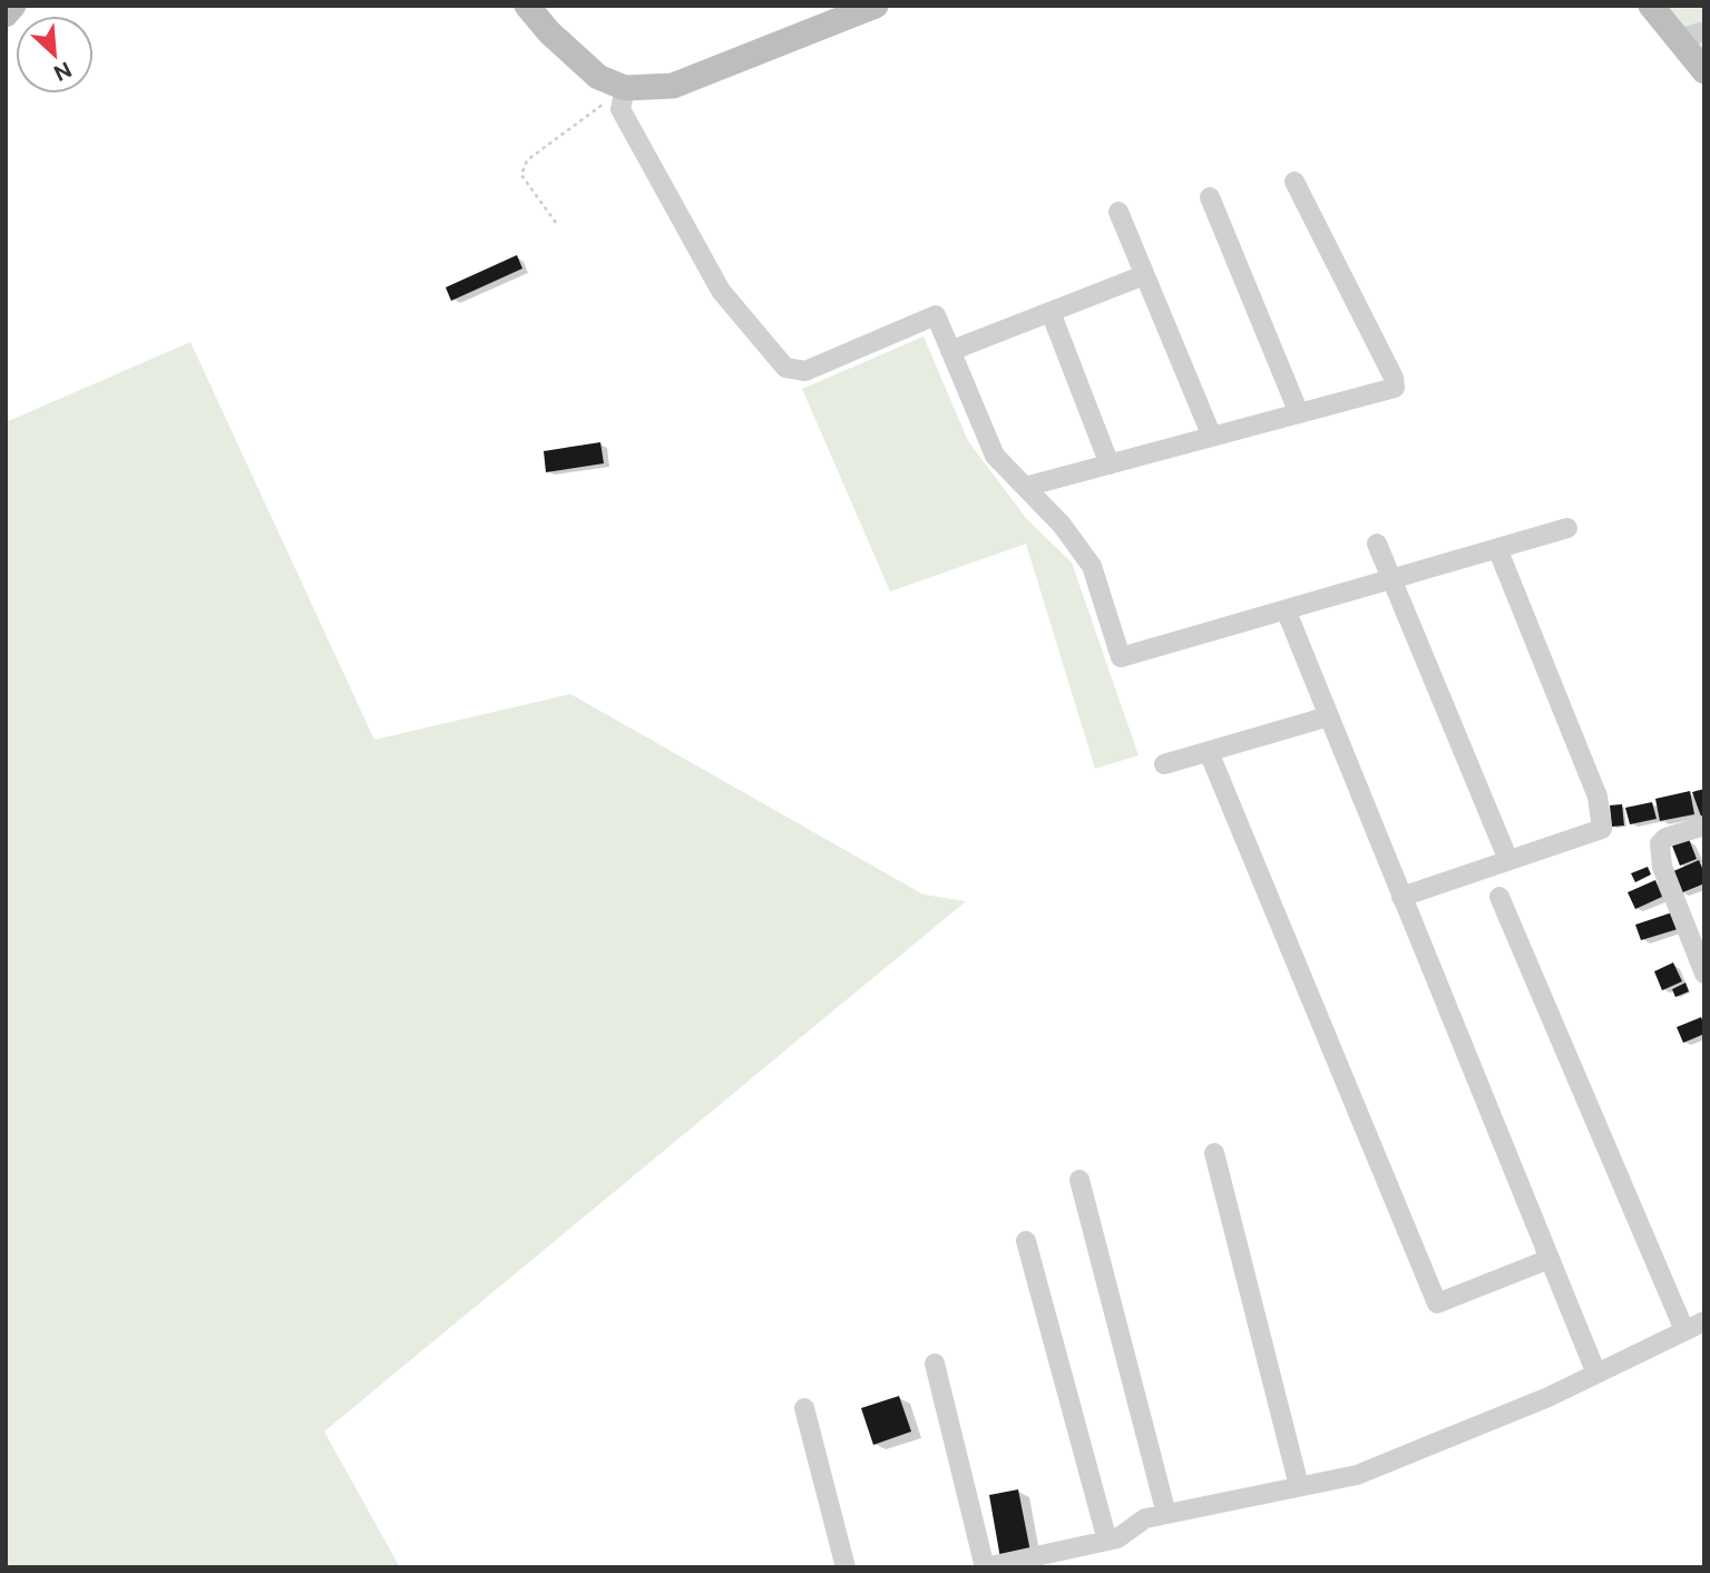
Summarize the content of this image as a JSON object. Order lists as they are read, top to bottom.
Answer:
{
  "north": "bottom right"
}
